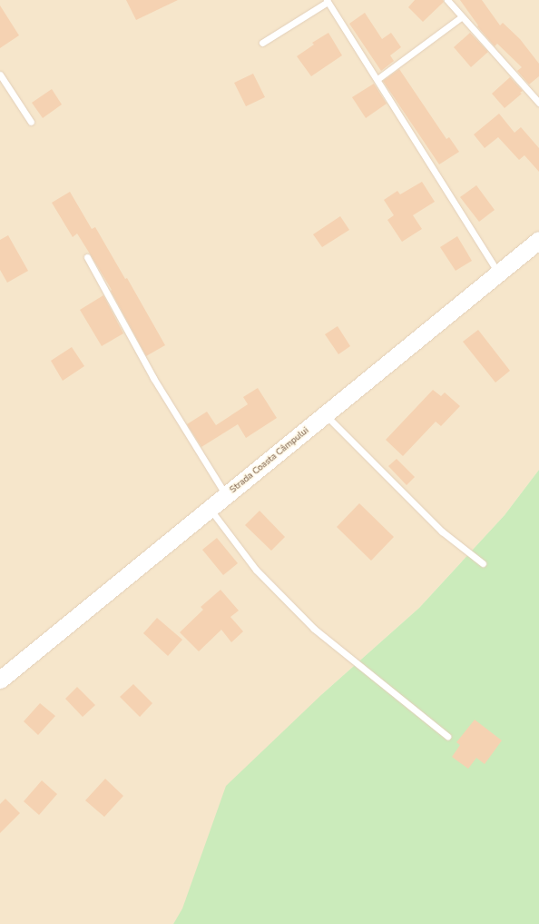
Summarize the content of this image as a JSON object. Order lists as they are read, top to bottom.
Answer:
{
  "streets": {
    "street": ["Strada Coasta Câmpului"]
  }
}
